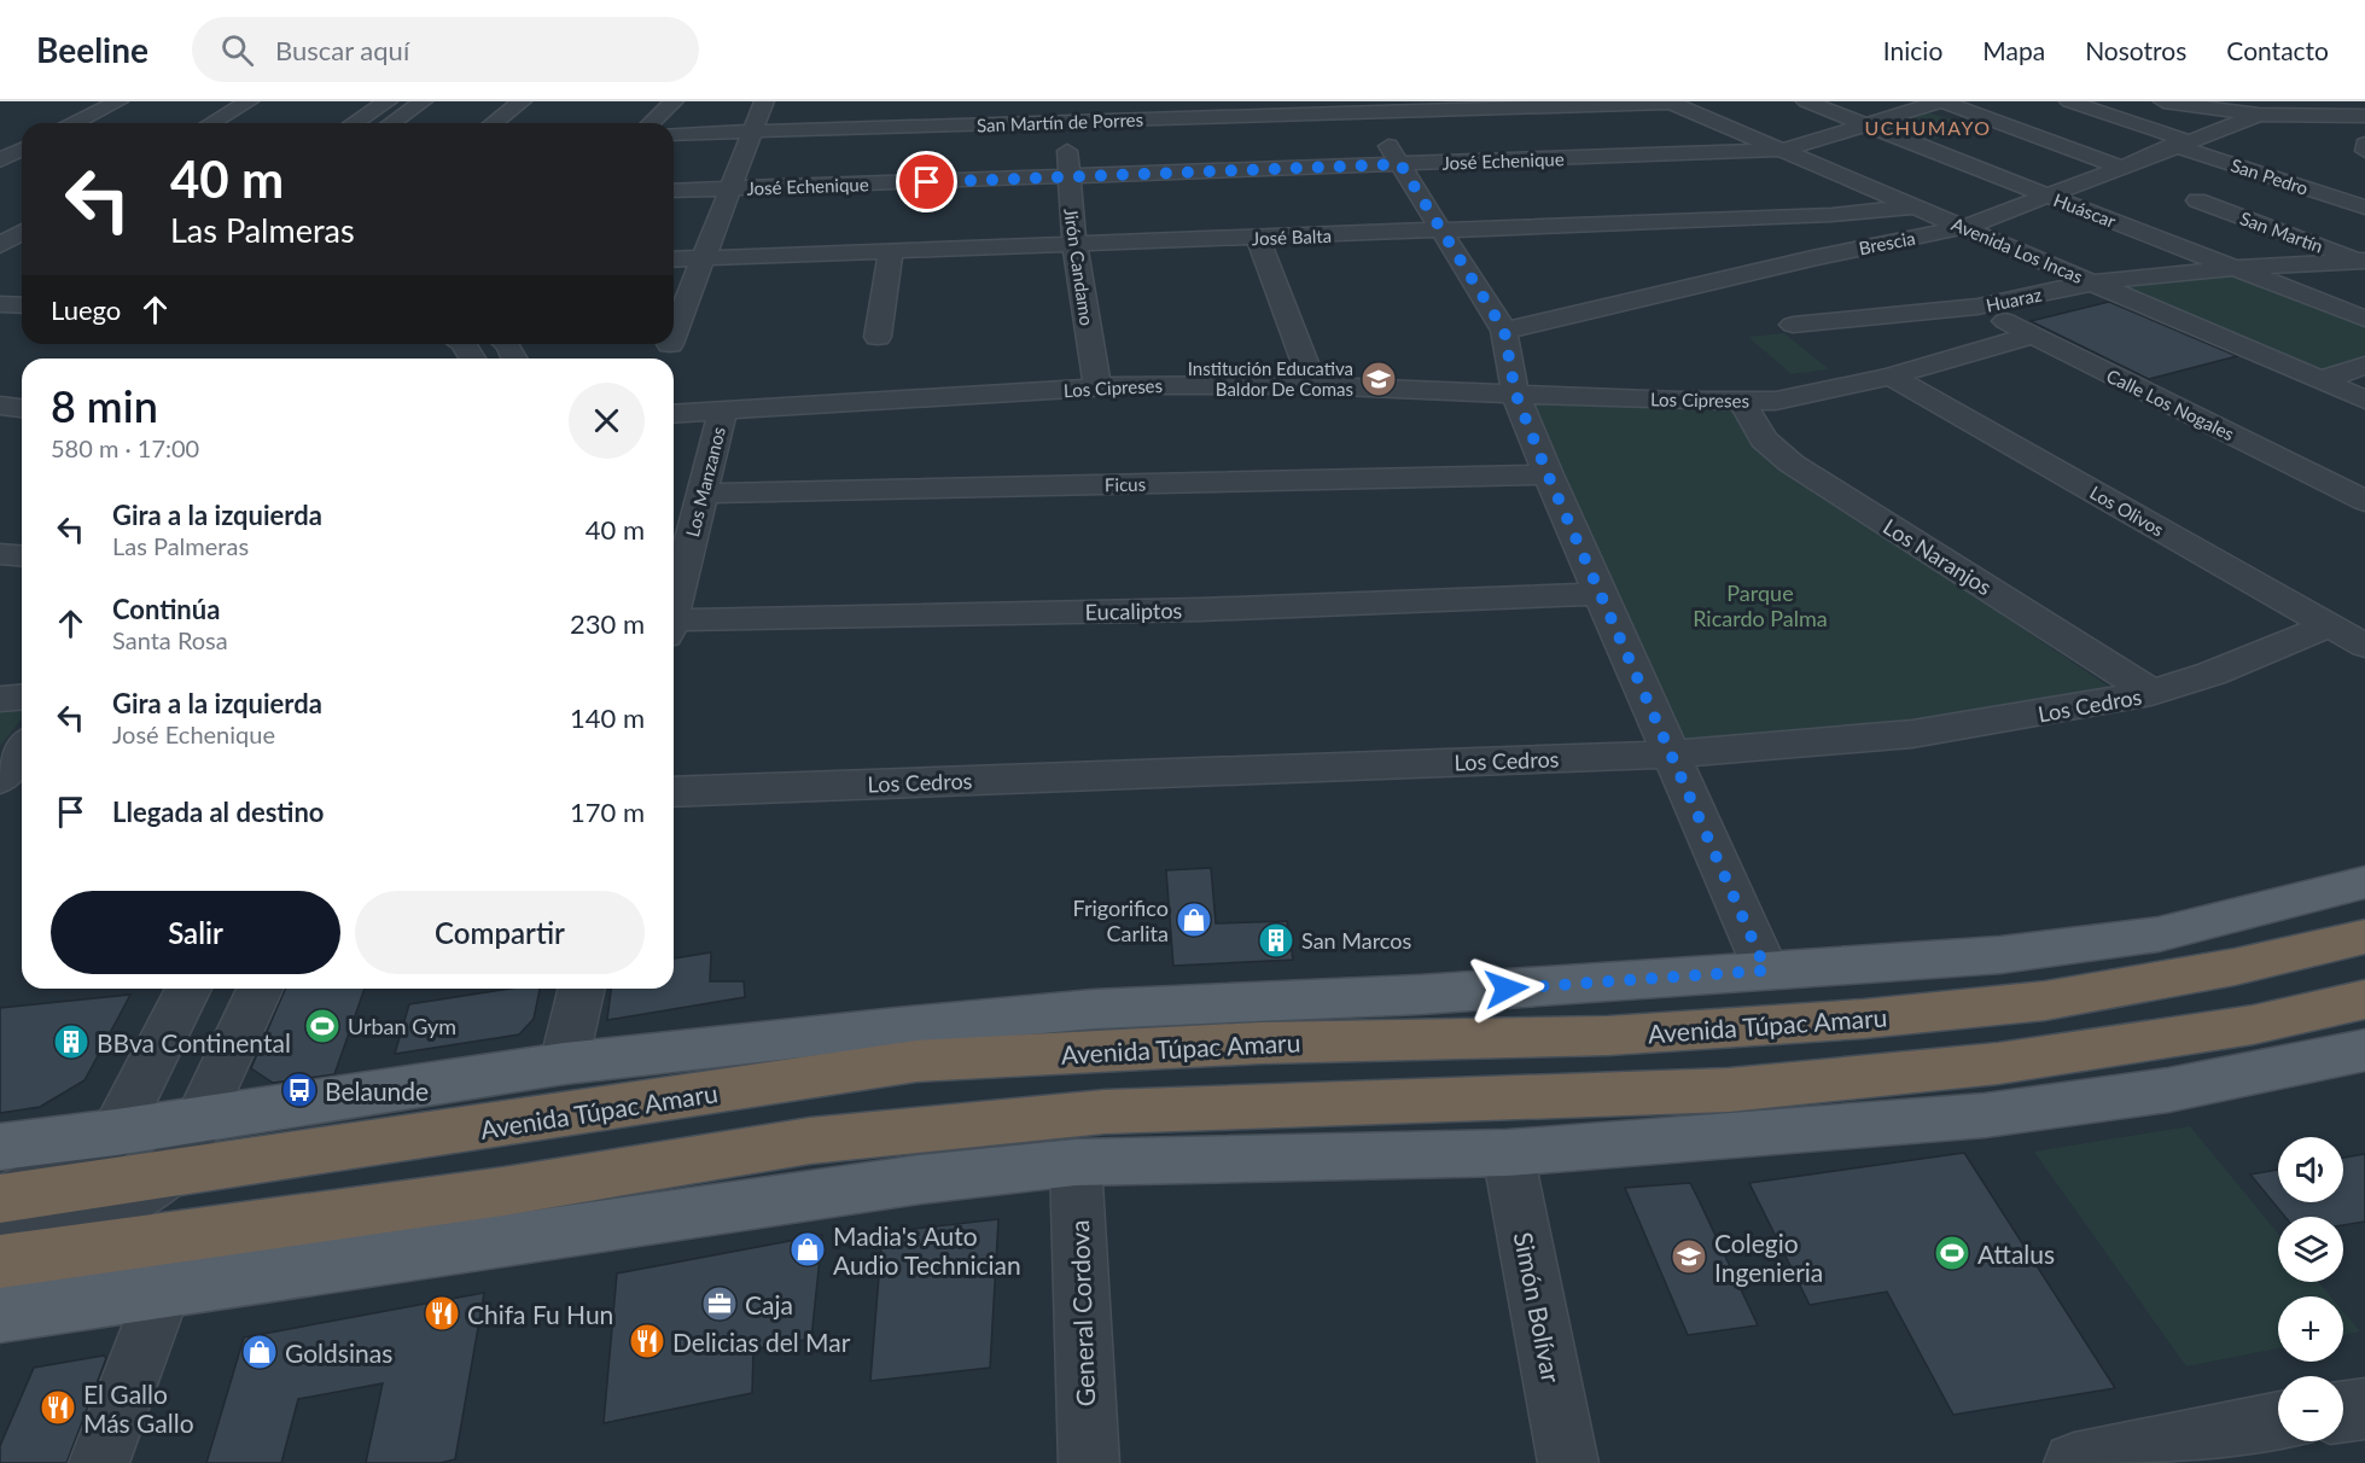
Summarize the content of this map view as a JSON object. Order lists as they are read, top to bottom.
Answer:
{
  "streets": {
    "highway": ["Avenida Túpac Amaru"],
    "street": [
      "San Martín de Porres",
      "José Echenique",
      "San Pedro",
      "Huáscar",
      "San Martín",
      "José Balta",
      "Brescia",
      "Avenida Los Incas",
      "Jirón Candamo",
      "Huaraz",
      "Los Cipreses",
      "Calle Los Nogales",
      "Los Manzanos",
      "Ficus",
      "Los Olivos",
      "Los Naranjos",
      "Eucaliptos",
      "Los Cedros",
      "Simón Bolívar",
      "General Cordova"
    ]
  },
  "crossings": [
    ["San Martín de Porres", "Avenida Los Incas"],
    ["San Martín de Porres", "Jirón Candamo"],
    ["José Echenique", "Huáscar"],
    ["José Echenique", "Avenida Los Incas"],
    ["José Echenique", "Jirón Candamo"],
    ["San Pedro", "Brescia"],
    ["Huáscar", "Brescia"],
    ["Huáscar", "Huaraz"],
    ["San Martín", "Huaraz"],
    ["José Balta", "Avenida Los Incas"],
    ["José Balta", "Jirón Candamo"],
    ["Brescia", "Avenida Los Incas"],
    ["Avenida Los Incas", "Huaraz"],
    ["Jirón Candamo", "Los Cipreses"],
    ["Huaraz", "Calle Los Nogales"],
    ["Los Cipreses", "Calle Los Nogales"],
    ["Los Cipreses", "Los Manzanos"],
    ["Los Cipreses", "Los Olivos"],
    ["Los Cipreses", "Los Naranjos"],
    ["Los Manzanos", "Ficus"],
    ["Los Olivos", "Los Cedros"],
    ["Los Naranjos", "Los Cedros"]
  ],
  "districts": ["UCHUMAYO"],
  "parks": ["Parque Ricardo Palma"],
  "places": {
    "school or university": ["Institución Educativa Baldor De Comas", "Colegio Ingenieria"],
    "shop": ["Frigorifico Carlita", "Madia's Auto Audio Technician", "Goldsinas"],
    "building": ["San Marcos", "BBva Continental"],
    "sports": ["Urban Gym", "Attalus"],
    "bus stop": ["Belaunde"],
    "office": ["Caja"],
    "restaurant": ["Chifa Fu Hun", "Delicias del Mar", "El Gallo Más Gallo"]
  },
  "page": {
    "header": "Beeline",
    "search": "Buscar aquí",
    "nav": [
      "Inicio",
      "Mapa",
      "Nosotros",
      "Contacto"
    ],
    "turn": ["40 m", "Las Palmeras"],
    "then": "Luego",
    "heading": ["8 min", "580 m · 17:00"],
    "list": [
      {
        "name": "Gira a la izquierda",
        "note": "Las Palmeras",
        "value": "40 m"
      },
      {
        "name": "Continúa",
        "note": "Santa Rosa",
        "value": "230 m"
      },
      {
        "name": "Gira a la izquierda",
        "note": "José Echenique",
        "value": "140 m"
      },
      {
        "name": "Llegada al destino",
        "value": "170 m"
      }
    ],
    "buttons": ["Salir", "Compartir"],
    "map_buttons": ["+", "−"]
  }
}
